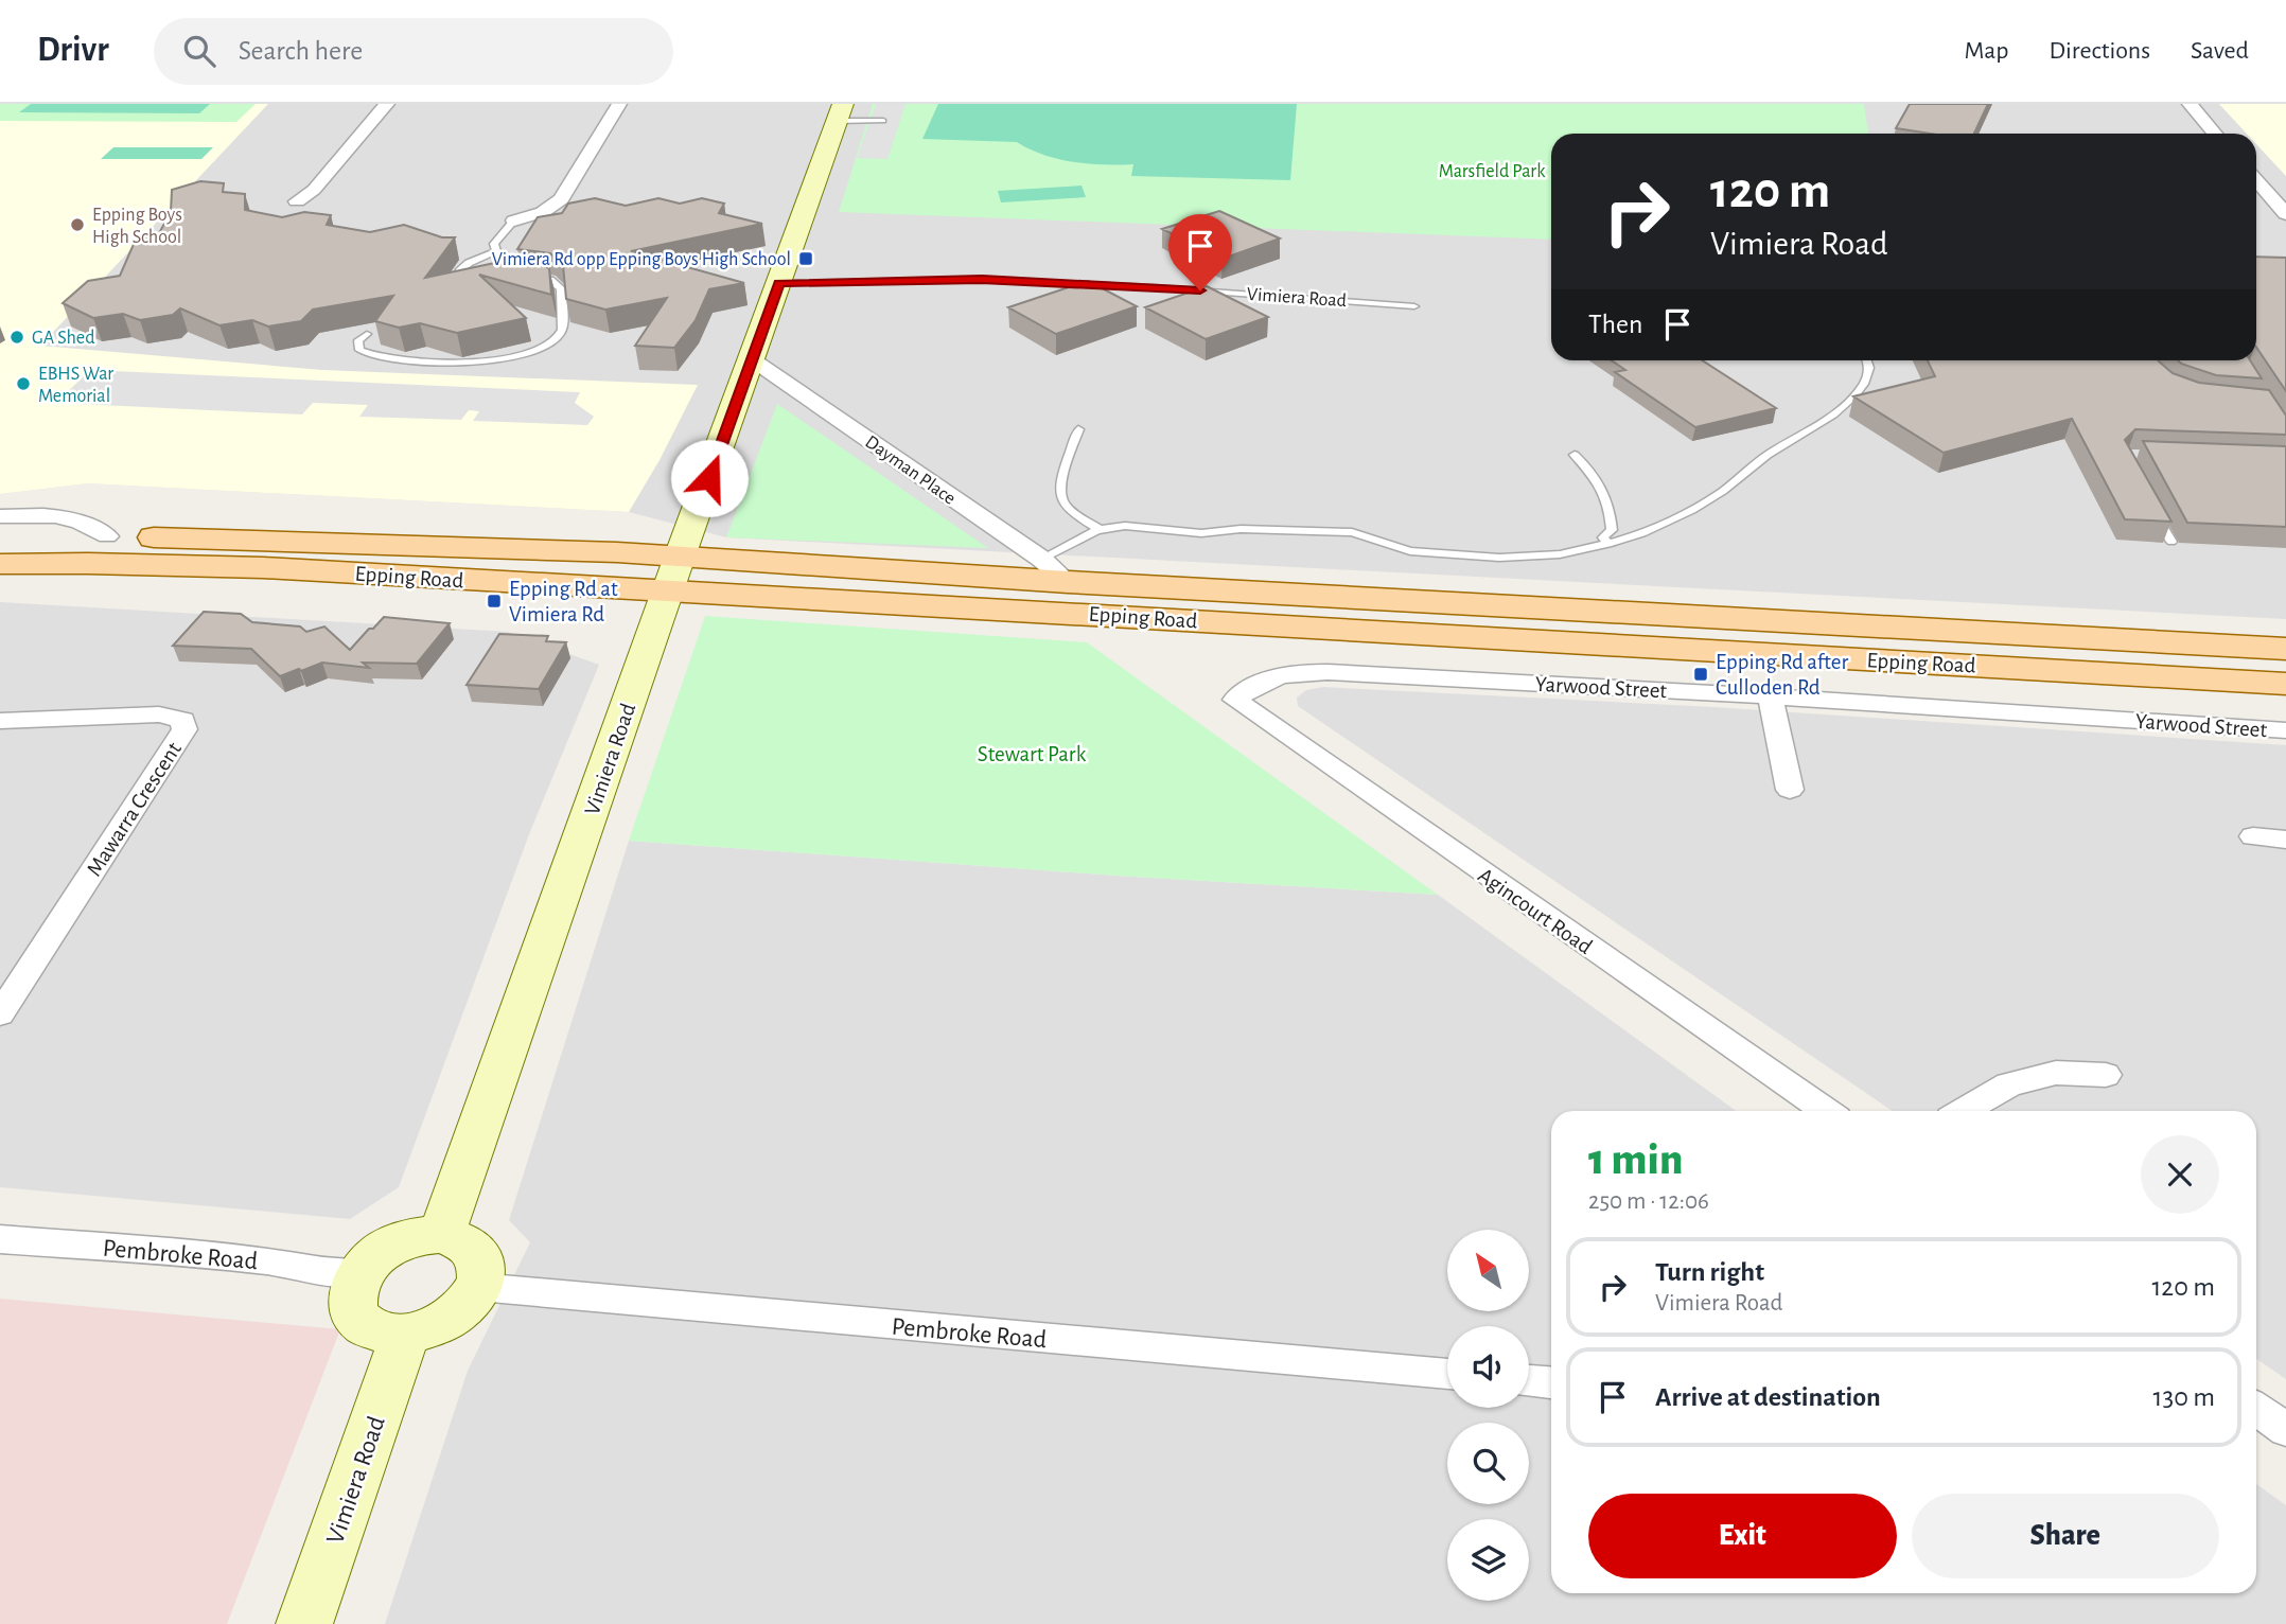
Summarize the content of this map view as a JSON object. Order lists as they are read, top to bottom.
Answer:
{
  "streets": {
    "main road": ["Epping Road"],
    "street": [
      "Vimiera Road",
      "Dayman Place",
      "Yarwood Street",
      "Mawarra Crescent",
      "Agincourt Road",
      "Pembroke Road"
    ]
  },
  "crossings": [
    ["Vimiera Road", "Dayman Place"],
    ["Vimiera Road", "Epping Road"],
    ["Vimiera Road", "Pembroke Road"],
    ["Dayman Place", "Epping Road"],
    ["Yarwood Street", "Agincourt Road"]
  ],
  "parks": ["Marsfield Park", "Stewart Park"],
  "places": {
    "other": ["Epping Boys High School", "GA Shed", "EBHS War Memorial"],
    "transit": ["Vimiera Rd opp Epping Boys High School", "Epping Rd at Vimiera Rd", "Epping Rd after Culloden Rd"]
  },
  "north": "top left",
  "page": {
    "header": "Drivr",
    "search": "Search here",
    "nav": ["Map", "Directions", "Saved"],
    "turn": ["120 m", "Vimiera Road"],
    "then": "Then",
    "heading": ["1 min", "250 m · 12:06"],
    "list": [
      {
        "name": "Turn right",
        "note": "Vimiera Road",
        "value": "120 m"
      },
      {
        "name": "Arrive at destination",
        "value": "130 m"
      }
    ],
    "buttons": ["Exit", "Share"]
  }
}
